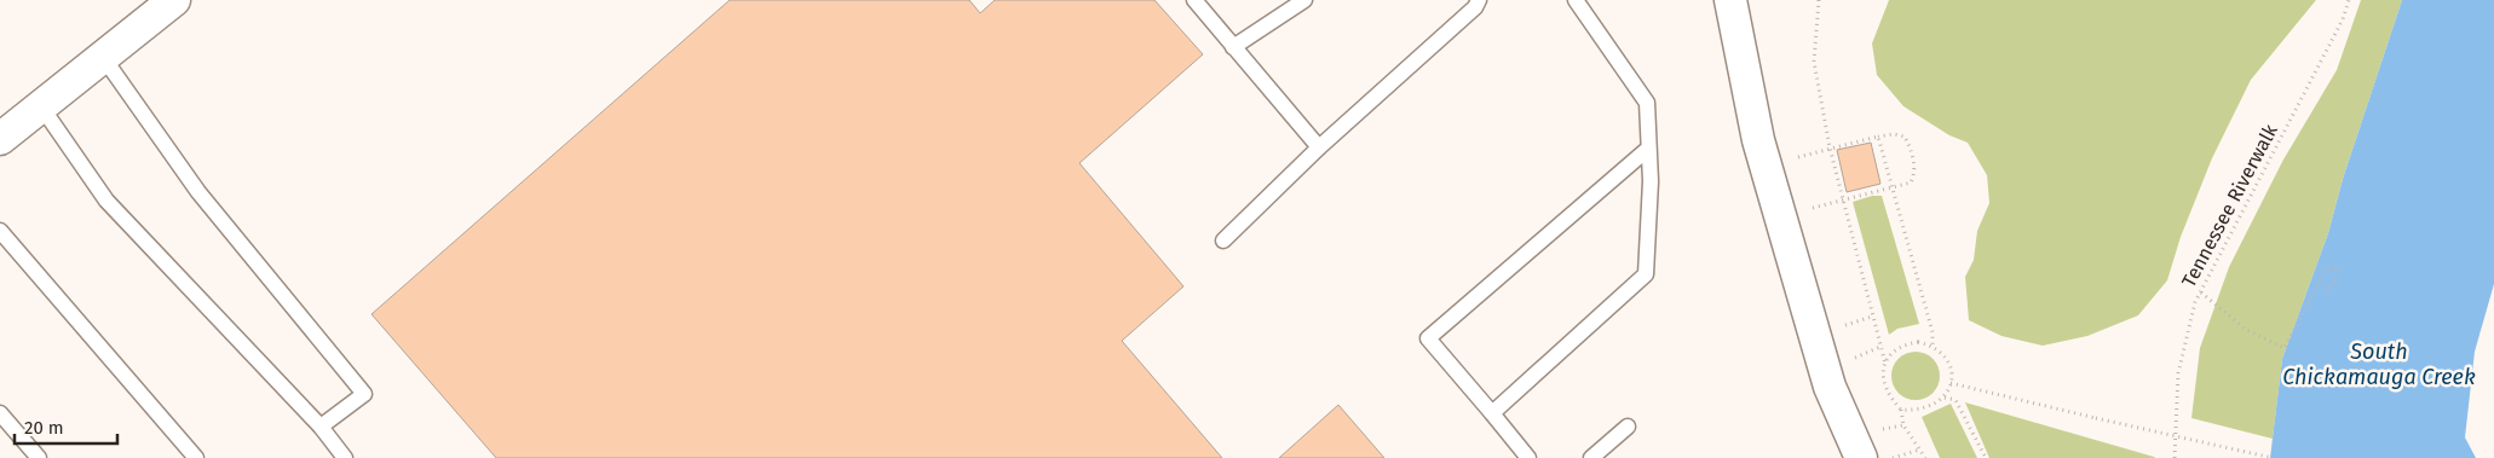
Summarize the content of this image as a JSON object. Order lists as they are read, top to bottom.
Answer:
{
  "streets": {
    "path": ["Tennessee Riverwalk"]
  },
  "water": ["South Chickamauga Creek"],
  "scale_bar": "20 m"
}
